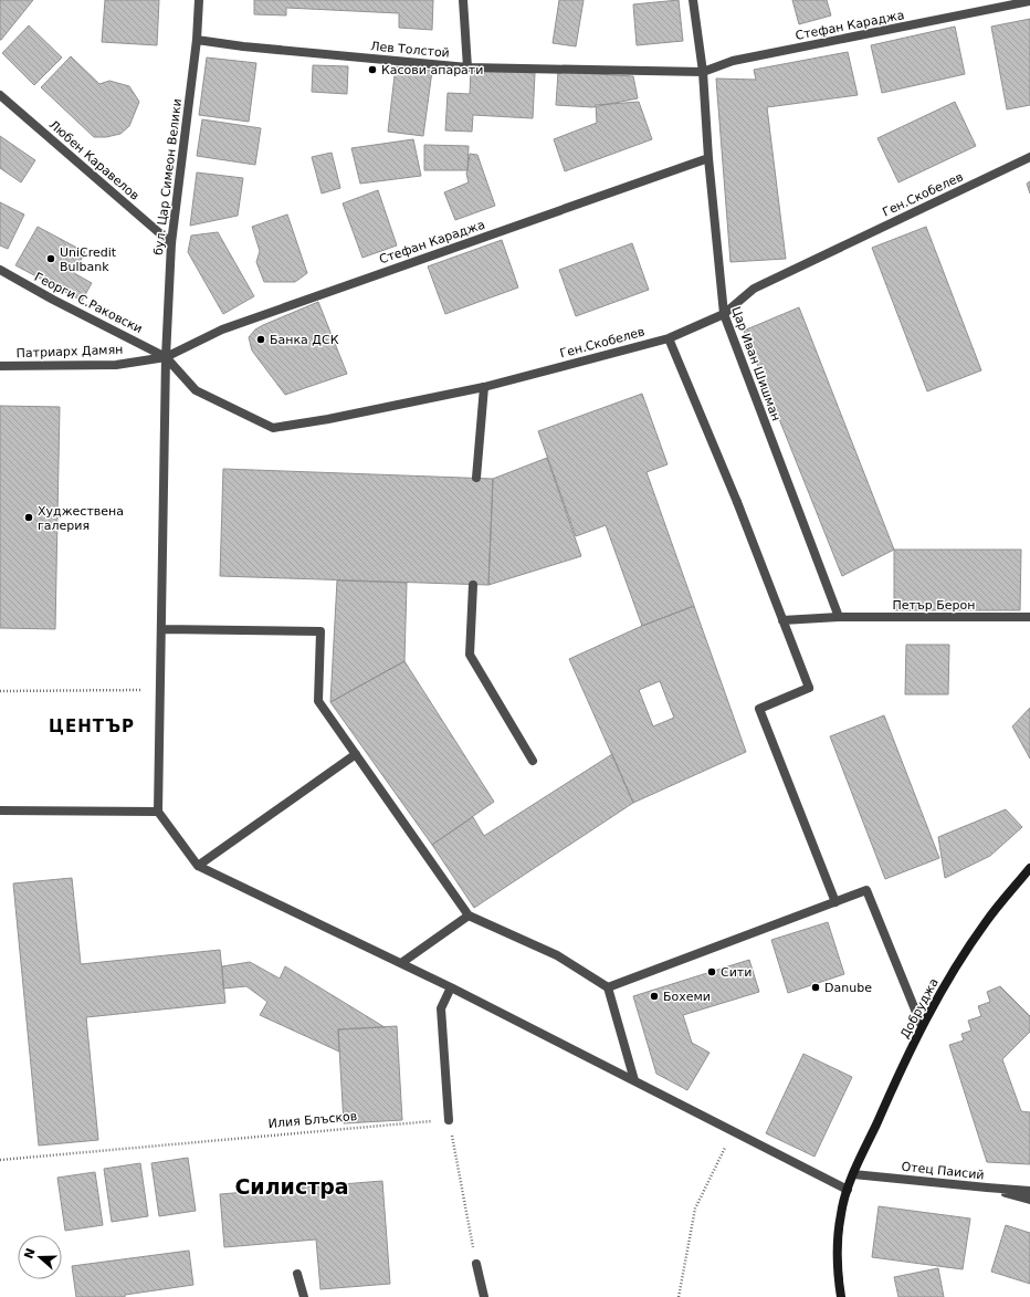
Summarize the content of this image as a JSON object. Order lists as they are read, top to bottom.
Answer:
{
  "streets": {
    "street": [
      "Стефан Караджа",
      "Лев Толстой",
      "Любен Каравелов",
      "бул. Цар Симеон Велики",
      "Ген.Скобелев",
      "Георги С.Раковски",
      "Патриарх Дамян",
      "Цар Иван Шишман",
      "Петър Берон",
      "Добруджа",
      "Отец Паисий"
    ],
    "path": ["Илия Блъсков"]
  },
  "crossings": [
    ["Стефан Караджа", "Лев Толстой"],
    ["Стефан Караджа", "бул. Цар Симеон Велики"],
    ["Стефан Караджа", "Ген.Скобелев"],
    ["Стефан Караджа", "Георги С.Раковски"],
    ["Стефан Караджа", "Патриарх Дамян"],
    ["Стефан Караджа", "Цар Иван Шишман"],
    ["Лев Толстой", "бул. Цар Симеон Велики"],
    ["Лев Толстой", "Цар Иван Шишман"],
    ["Любен Каравелов", "бул. Цар Симеон Велики"],
    ["бул. Цар Симеон Велики", "Ген.Скобелев"],
    ["бул. Цар Симеон Велики", "Георги С.Раковски"],
    ["бул. Цар Симеон Велики", "Патриарх Дамян"],
    ["Ген.Скобелев", "Георги С.Раковски"],
    ["Ген.Скобелев", "Патриарх Дамян"],
    ["Ген.Скобелев", "Цар Иван Шишман"],
    ["Георги С.Раковски", "Патриарх Дамян"],
    ["Цар Иван Шишман", "Петър Берон"],
    ["Добруджа", "Отец Паисий"]
  ],
  "districts": ["ЦЕНТЪР", "Силистра"],
  "places": [
    "Касови апарати",
    "UniCredit Bulbank",
    "Банка ДСК",
    "Худжествена галерия",
    "Сити",
    "Danube",
    "Бохеми"
  ],
  "north": "left"
}
